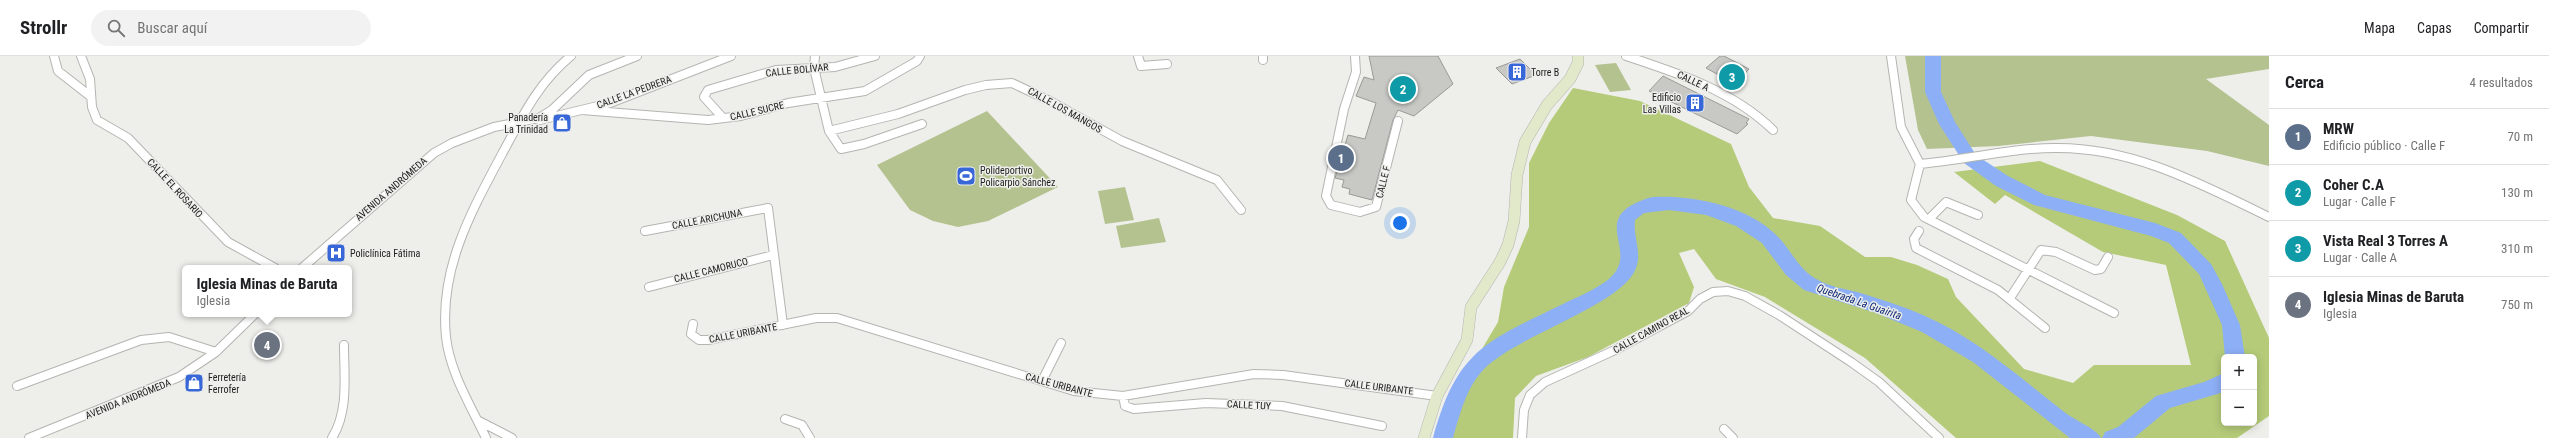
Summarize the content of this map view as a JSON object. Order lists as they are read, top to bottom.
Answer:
{
  "streets": {
    "street": [
      "CALLE BOLÍVAR",
      "CALLE A",
      "CALLE LA PEDRERA",
      "CALLE LOS MANGOS",
      "CALLE SUCRE",
      "CALLE F",
      "CALLE EL ROSARIO",
      "AVENIDA ANDRÓMEDA",
      "CALLE ARICHUNA",
      "CALLE CAMORUCO",
      "CALLE CAMINO REAL",
      "CALLE URIBANTE",
      "CALLE TUY"
    ]
  },
  "crossings": [
    ["CALLE BOLÍVAR", "CALLE SUCRE"],
    ["CALLE LA PEDRERA", "CALLE SUCRE"],
    ["CALLE LA PEDRERA", "AVENIDA ANDRÓMEDA"],
    ["CALLE ARICHUNA", "CALLE URIBANTE"],
    ["CALLE CAMORUCO", "CALLE URIBANTE"],
    ["CALLE URIBANTE", "CALLE TUY"]
  ],
  "water": ["Quebrada La Guairita"],
  "places": {
    "building": ["Torre B", "Edificio Las Villas"],
    "shop": ["Panadería La Trinidad", "Ferretería Ferrofer"],
    "sports": ["Polideportivo Policarpio Sánchez"],
    "hospital": ["Policlínica Fátima"]
  },
  "page": {
    "header": "Strollr",
    "search": "Buscar aquí",
    "nav": ["Mapa", "Capas", "Compartir"],
    "heading": ["Cerca", "4 resultados"],
    "pins": [
      "3",
      "2",
      "1",
      "4"
    ],
    "list": [
      {
        "mark": "1",
        "name": "MRW",
        "note": "Edificio público · Calle F",
        "value": "70 m"
      },
      {
        "mark": "2",
        "name": "Coher C.A",
        "note": "Lugar · Calle F",
        "value": "130 m"
      },
      {
        "mark": "3",
        "name": "Vista Real 3 Torres A",
        "note": "Lugar · Calle A",
        "value": "310 m"
      },
      {
        "mark": "4",
        "name": "Iglesia Minas de Baruta",
        "note": "Iglesia",
        "value": "750 m"
      }
    ],
    "popup": ["Iglesia Minas de Baruta", "Iglesia"],
    "map_buttons": ["+", "−"]
  }
}
